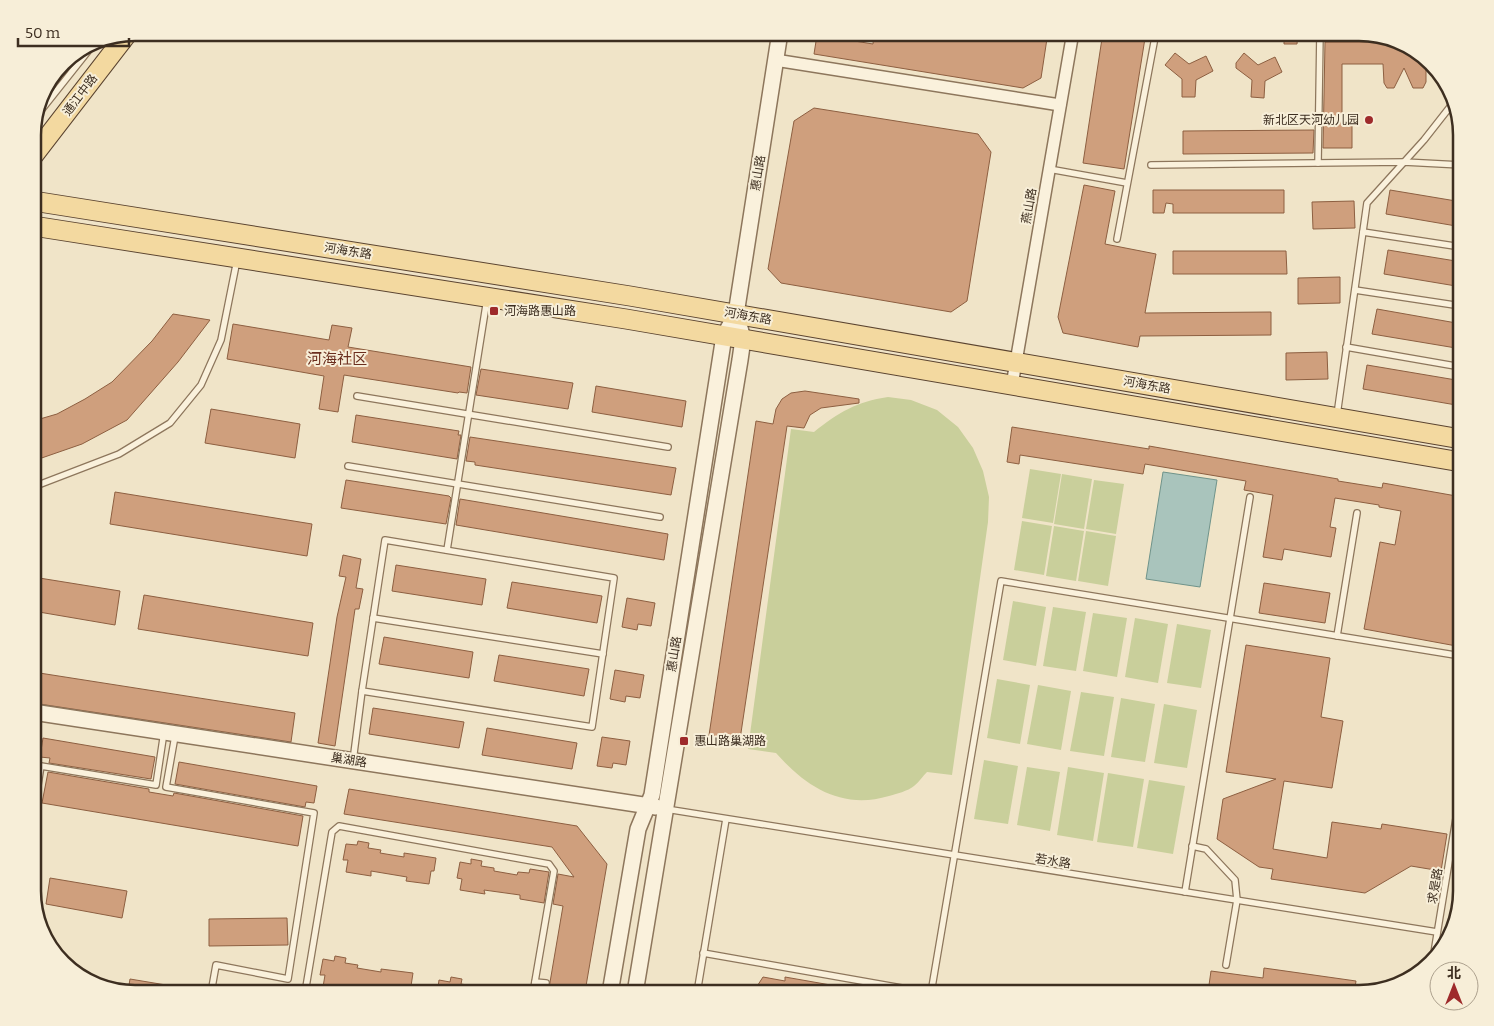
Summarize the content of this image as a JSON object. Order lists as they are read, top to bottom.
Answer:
{
  "streets": {
    "main road": ["通江中路", "河海东路"],
    "street": ["惠山路", "燕山路", "巢湖路"],
    "lane": ["若水路", "求是路"]
  },
  "crossings": [
    ["惠山路", "河海东路"],
    ["惠山路", "巢湖路"],
    ["惠山路", "若水路"],
    ["燕山路", "河海东路"],
    ["巢湖路", "若水路"],
    ["若水路", "求是路"]
  ],
  "districts": ["河海社区"],
  "places": {
    "other": ["新北区天河幼儿园"],
    "transit": ["河海路惠山路", "惠山路巢湖路"]
  },
  "scale_bar": "50 m",
  "north": "top"
}
